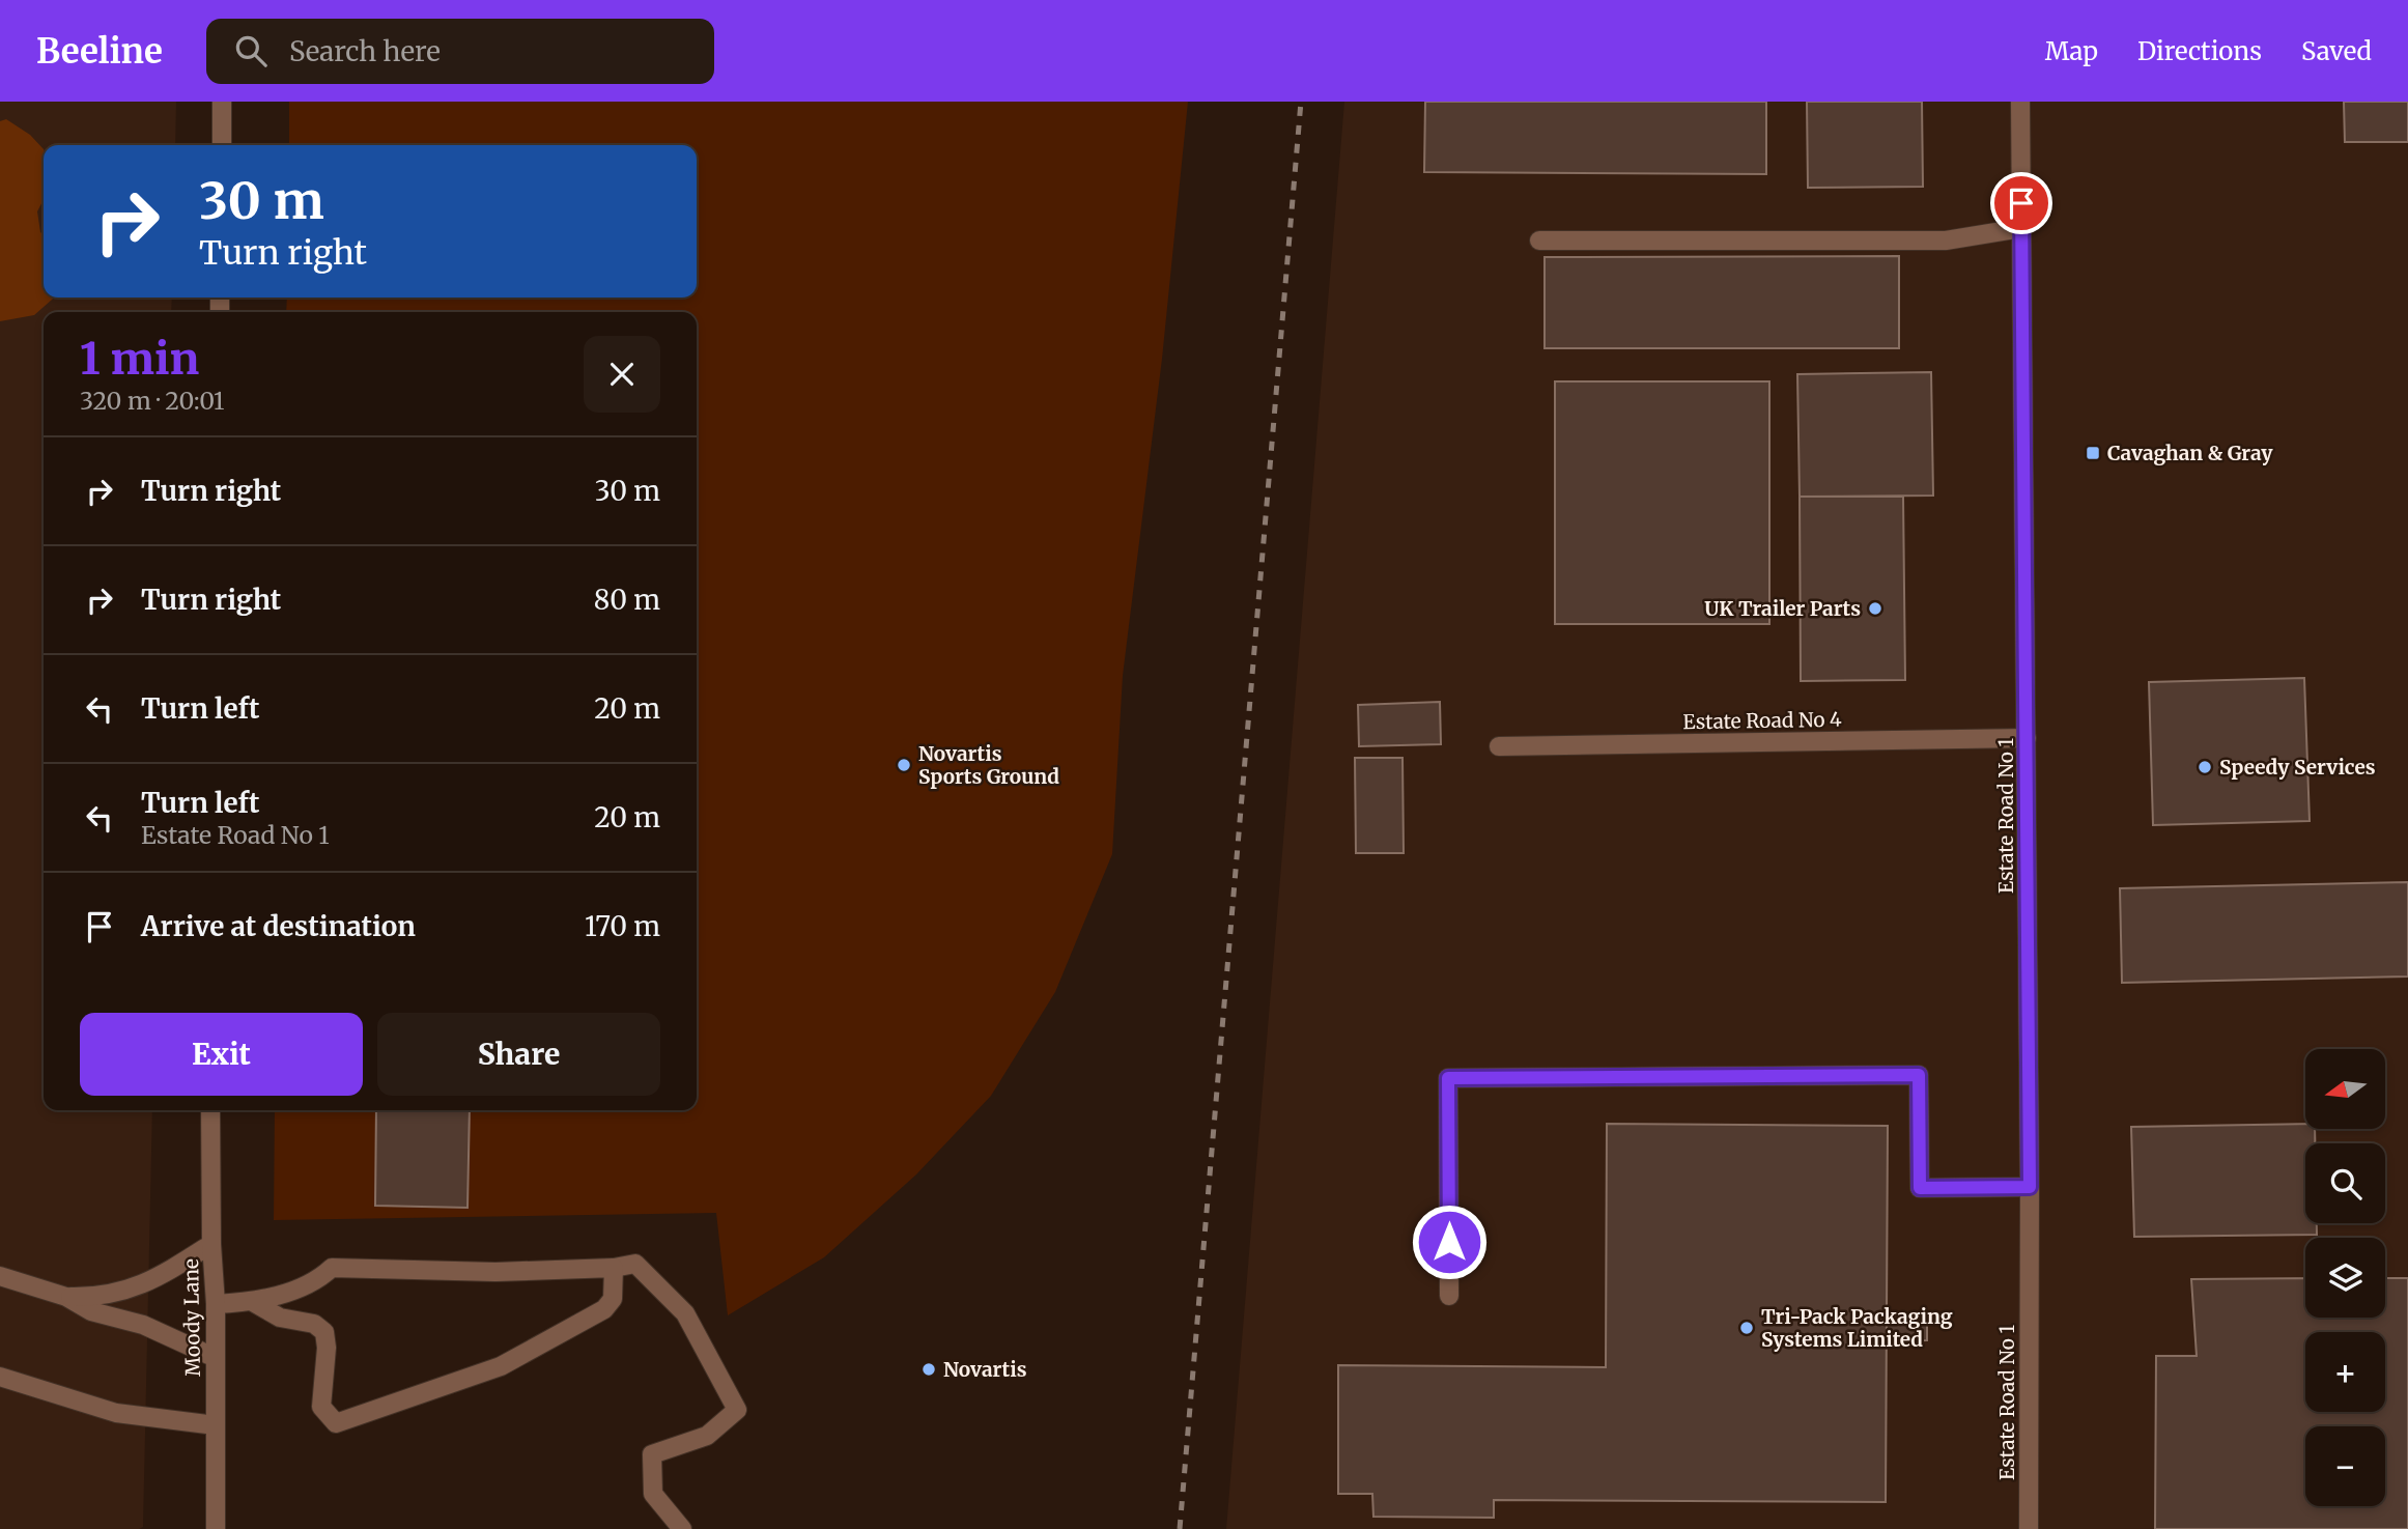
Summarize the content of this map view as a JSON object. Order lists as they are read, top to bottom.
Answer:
{
  "streets": {
    "street": ["Estate Road No 4", "Estate Road No 1", "Moody Lane"]
  },
  "crossings": [
    ["Estate Road No 4", "Estate Road No 1"]
  ],
  "places": {
    "transit": ["Cavaghan & Gray"],
    "other": [
      "UK Trailer Parts",
      "Novartis Sports Ground",
      "Speedy Services",
      "Tri-Pack Packaging Systems Limited",
      "Novartis"
    ]
  },
  "north": "left",
  "page": {
    "header": "Beeline",
    "search": "Search here",
    "nav": ["Map", "Directions", "Saved"],
    "turn": ["30 m", "Turn right"],
    "heading": ["1 min", "320 m · 20:01"],
    "list": [
      {
        "name": "Turn right",
        "value": "30 m"
      },
      {
        "name": "Turn right",
        "value": "80 m"
      },
      {
        "name": "Turn left",
        "value": "20 m"
      },
      {
        "name": "Turn left",
        "note": "Estate Road No 1",
        "value": "20 m"
      },
      {
        "name": "Arrive at destination",
        "value": "170 m"
      }
    ],
    "buttons": ["Exit", "Share"],
    "map_buttons": ["+", "−"]
  }
}
